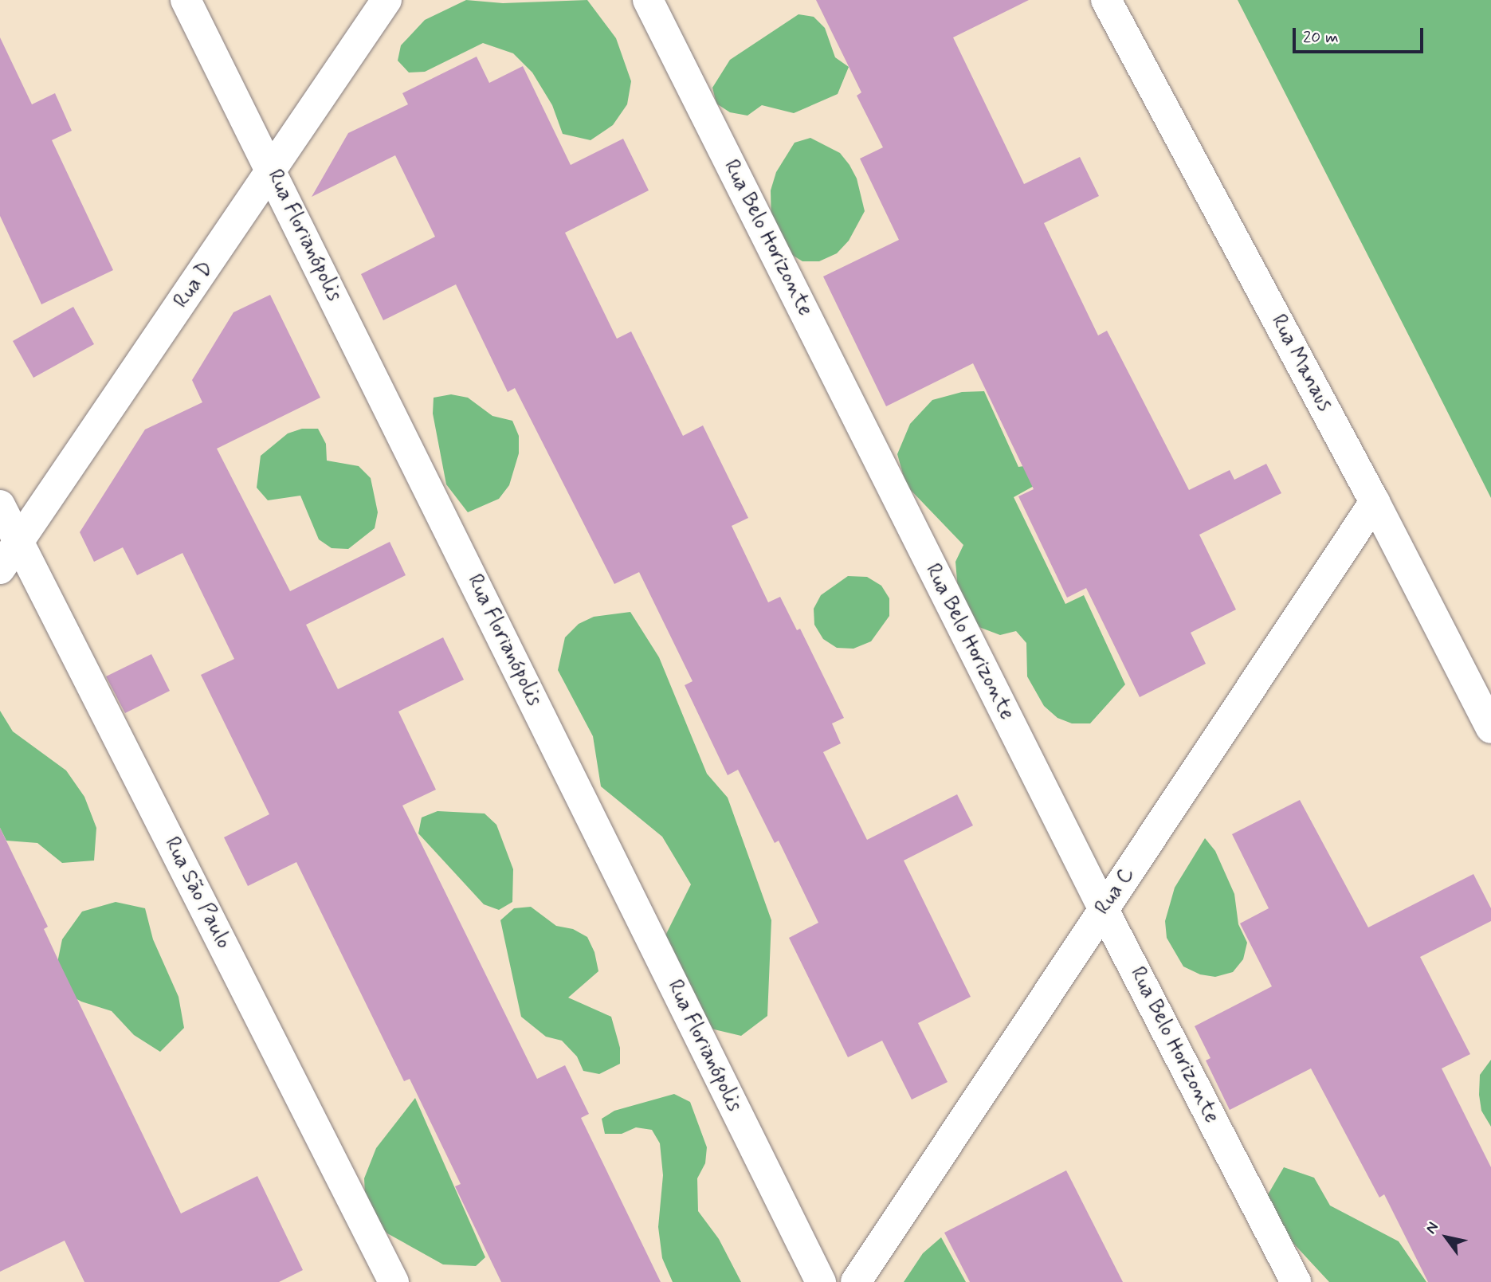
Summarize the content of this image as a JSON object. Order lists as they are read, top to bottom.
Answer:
{
  "streets": {
    "street": [
      "Rua Florianópolis",
      "Rua Belo Horizonte",
      "Rua D",
      "Rua Manaus",
      "Rua C",
      "Rua São Paulo"
    ]
  },
  "crossings": [
    ["Rua Florianópolis", "Rua D"],
    ["Rua Belo Horizonte", "Rua C"],
    ["Rua D", "Rua São Paulo"],
    ["Rua Manaus", "Rua C"]
  ],
  "scale_bar": "20 m",
  "north": "top left"
}
